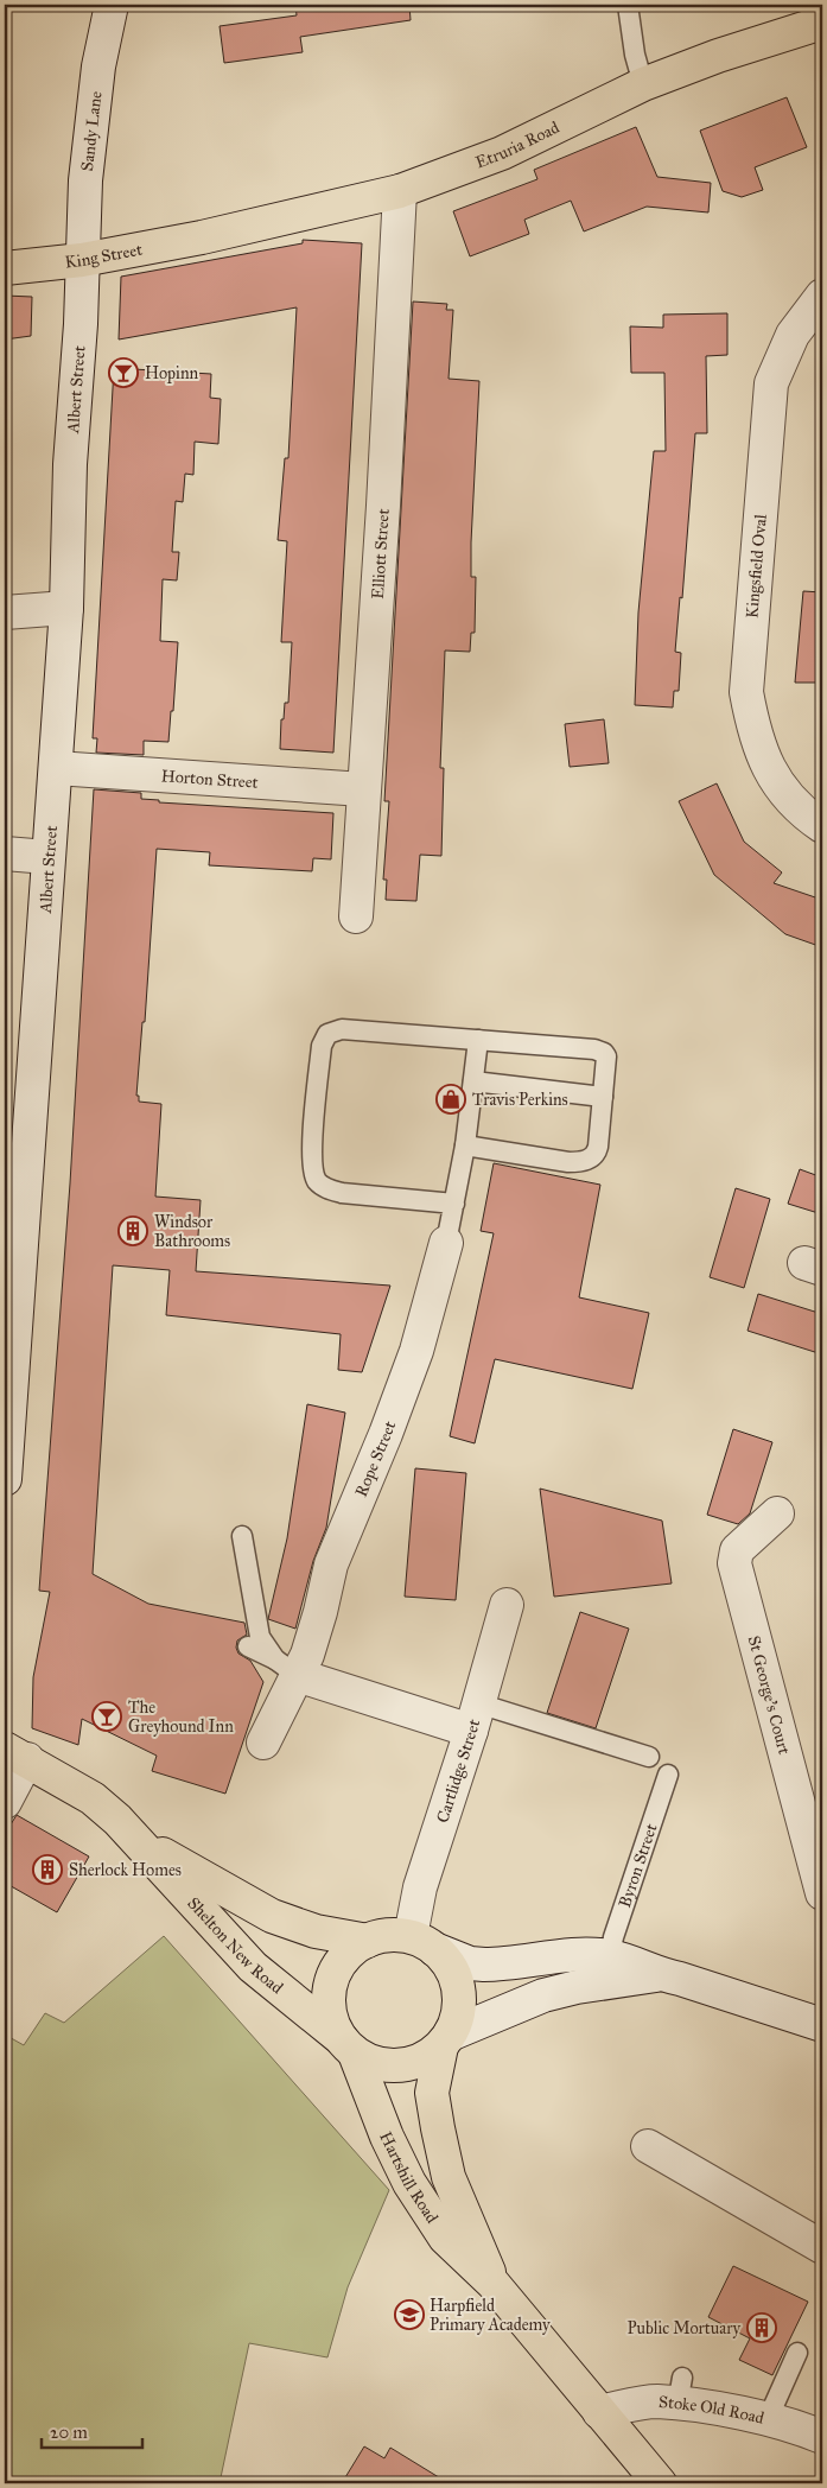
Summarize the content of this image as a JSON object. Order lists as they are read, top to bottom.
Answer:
{
  "streets": {
    "main road": [
      "Etruria Road",
      "King Street",
      "Shelton New Road",
      "Hartshill Road"
    ],
    "street": [
      "Sandy Lane",
      "Albert Street",
      "Elliott Street",
      "Kingsfield Oval",
      "Horton Street",
      "Rope Street",
      "St George's Court",
      "Cartlidge Street",
      "Stoke Old Road"
    ],
    "lane": ["Byron Street"]
  },
  "crossings": [
    ["Sandy Lane", "King Street"],
    ["Sandy Lane", "Albert Street"],
    ["Etruria Road", "King Street"],
    ["Etruria Road", "Elliott Street"],
    ["King Street", "Albert Street"],
    ["Albert Street", "Horton Street"],
    ["Elliott Street", "Horton Street"],
    ["Cartlidge Street", "Shelton New Road"],
    ["Cartlidge Street", "Hartshill Road"],
    ["Shelton New Road", "Hartshill Road"],
    ["Hartshill Road", "Stoke Old Road"]
  ],
  "places": {
    "bar": ["Hopinn", "The Greyhound Inn"],
    "shop": ["Travis Perkins"],
    "building": ["Windsor Bathrooms", "Sherlock Homes", "Public Mortuary"],
    "school or university": ["Harpfield Primary Academy"]
  },
  "scale_bar": "20 m"
}
